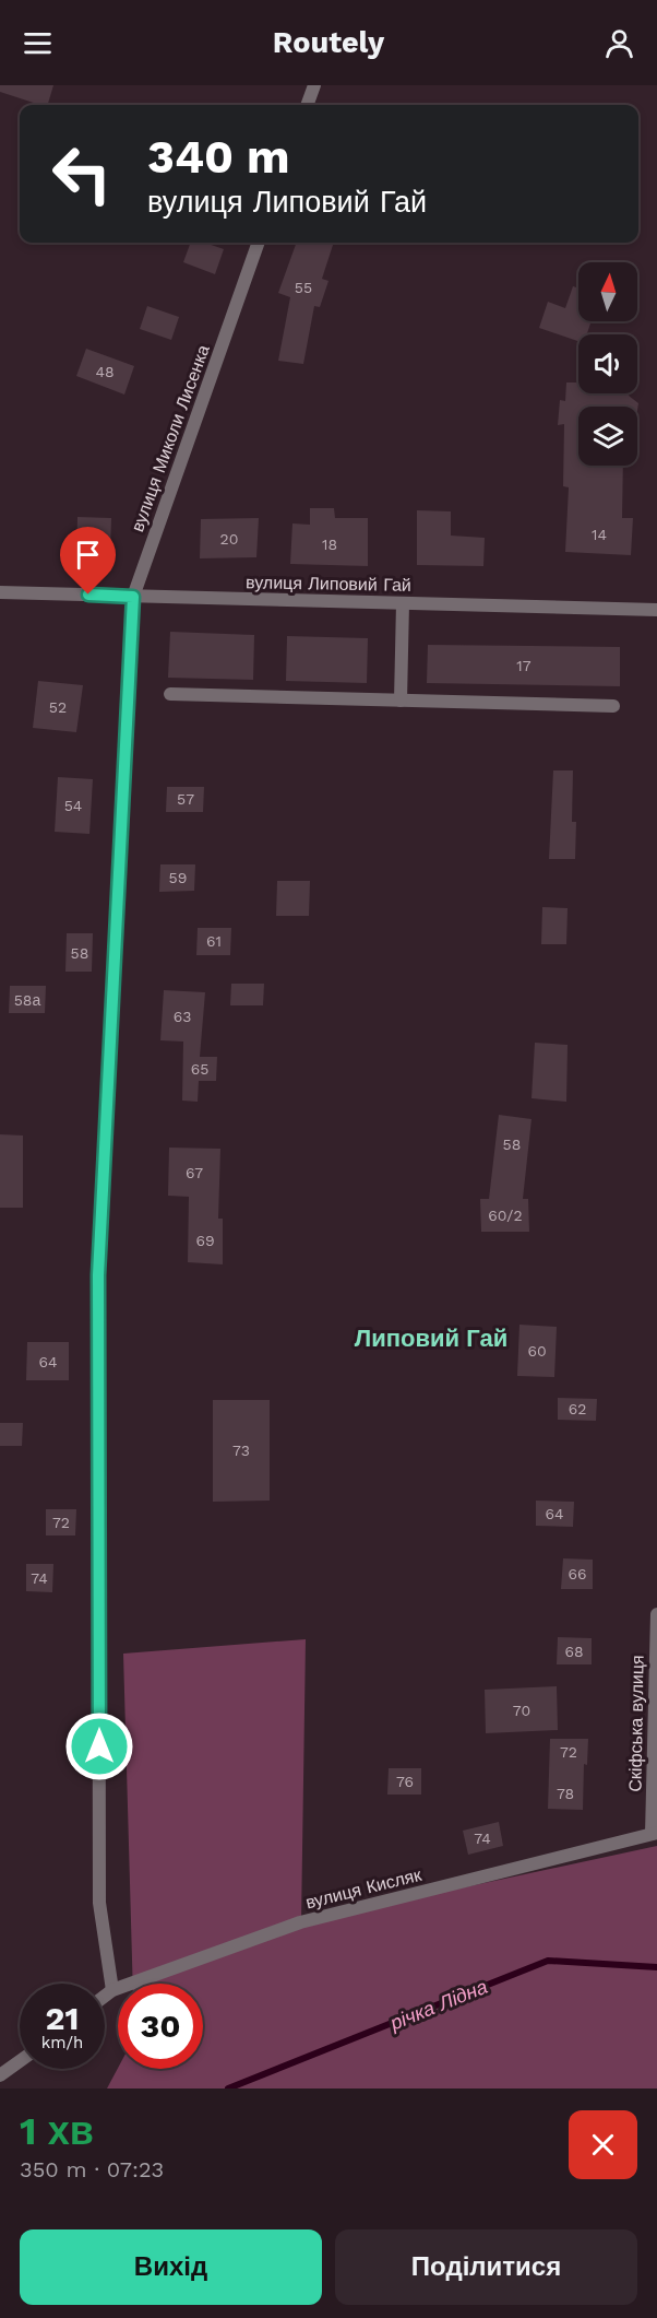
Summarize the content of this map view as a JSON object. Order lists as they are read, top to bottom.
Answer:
{
  "streets": {
    "street": [
      "вулиця Миколи Лисенка",
      "вулиця Липовий Гай",
      "Скіфська вулиця",
      "вулиця Кисляк"
    ]
  },
  "crossings": [
    ["вулиця Миколи Лисенка", "вулиця Липовий Гай"],
    ["вулиця Миколи Лисенка", "вулиця Кисляк"],
    ["Скіфська вулиця", "вулиця Кисляк"]
  ],
  "districts": ["Липовий Гай"],
  "water": ["річка Лідна"],
  "house_numbers": [
    "55",
    "48",
    "14",
    "20",
    "18",
    "17",
    "52",
    "57",
    "54",
    "59",
    "61",
    "58",
    "58а",
    "63",
    "65",
    "58",
    "67",
    "60/2",
    "69",
    "60",
    "64",
    "62",
    "73",
    "64",
    "72",
    "66",
    "74",
    "68",
    "70",
    "72",
    "76",
    "78",
    "74"
  ],
  "north": "top",
  "page": {
    "header": "Routely",
    "turn": ["340 m", "вулиця Липовий Гай"],
    "speed": "21 km/h",
    "limit": "30",
    "heading": ["1 хв", "350 m · 07:23"],
    "buttons": ["Вихід", "Поділитися"]
  }
}
